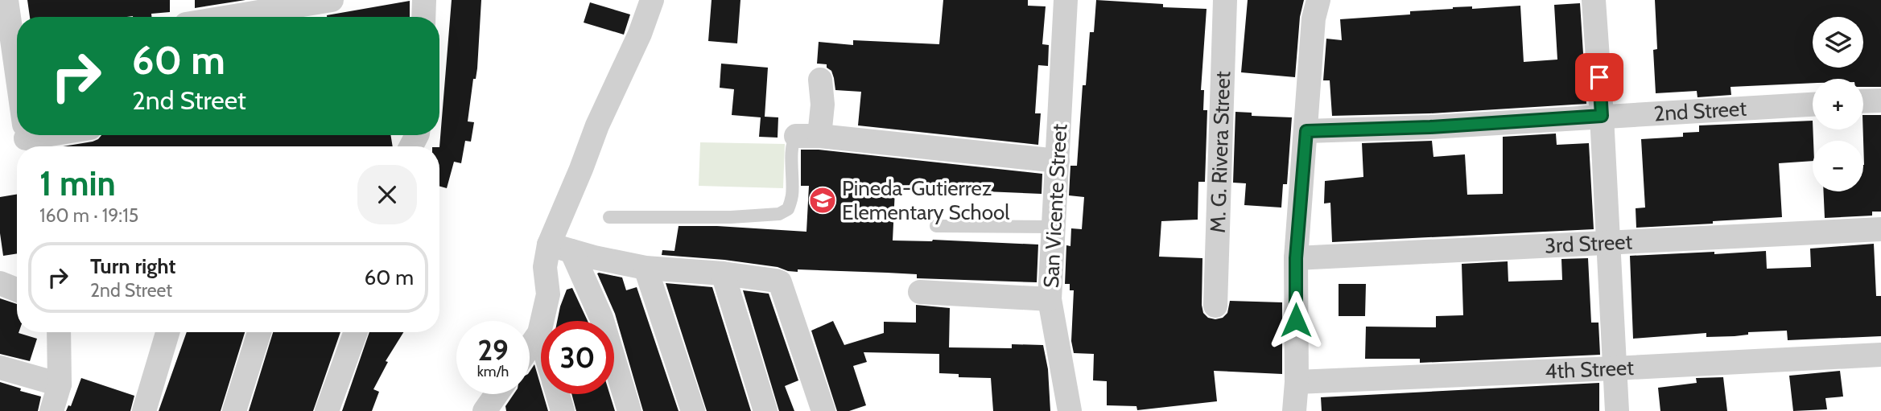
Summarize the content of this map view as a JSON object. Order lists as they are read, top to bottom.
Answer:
{
  "streets": {
    "street": [
      "2nd Street",
      "M. G. Rivera Street",
      "San Vicente Street",
      "3rd Street",
      "4th Street"
    ]
  },
  "places": {
    "school or university": ["Pineda-Gutierrez Elementary School"]
  },
  "page": {
    "map_buttons": ["+", "−"],
    "turn": ["60 m", "2nd Street"],
    "heading": ["1 min", "160 m · 19:15"],
    "list": [
      {
        "name": "Turn right",
        "note": "2nd Street",
        "value": "60 m"
      }
    ],
    "speed": "29 km/h",
    "limit": "30"
  }
}
